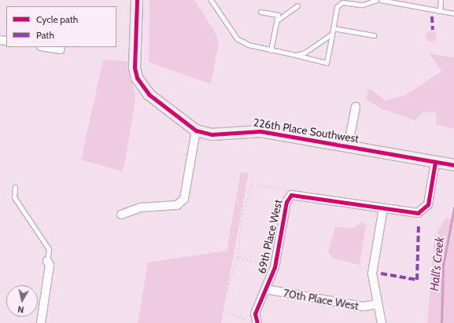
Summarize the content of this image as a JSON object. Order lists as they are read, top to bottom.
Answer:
{
  "streets": {
    "street": ["226th Place Southwest", "69th Place West", "70th Place West"]
  },
  "crossings": [
    ["69th Place West", "70th Place West"]
  ],
  "water": ["Hall's Creek"],
  "legend": ["Cycle path", "Path"],
  "north": "bottom"
}
